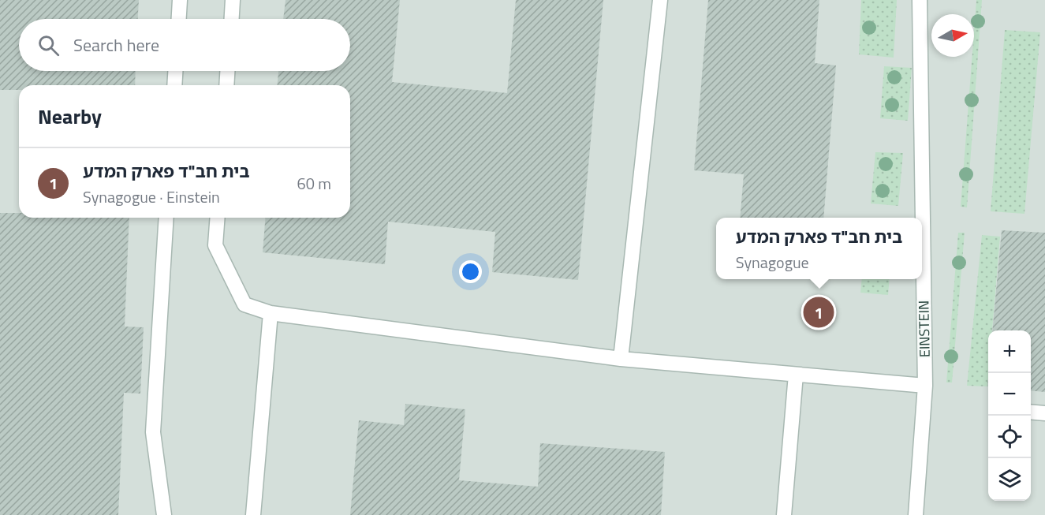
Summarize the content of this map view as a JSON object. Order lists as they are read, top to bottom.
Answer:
{
  "streets": {
    "street": ["EINSTEIN"]
  },
  "north": "right",
  "page": {
    "search": "Search here",
    "heading": "Nearby",
    "list": [
      {
        "mark": "1",
        "name": "בית חב\"ד פארק המדע",
        "note": "Synagogue · Einstein",
        "value": "60 m"
      }
    ],
    "popup": ["בית חב\"ד פארק המדע", "Synagogue"],
    "pins": "1",
    "map_buttons": ["+", "−"]
  }
}
